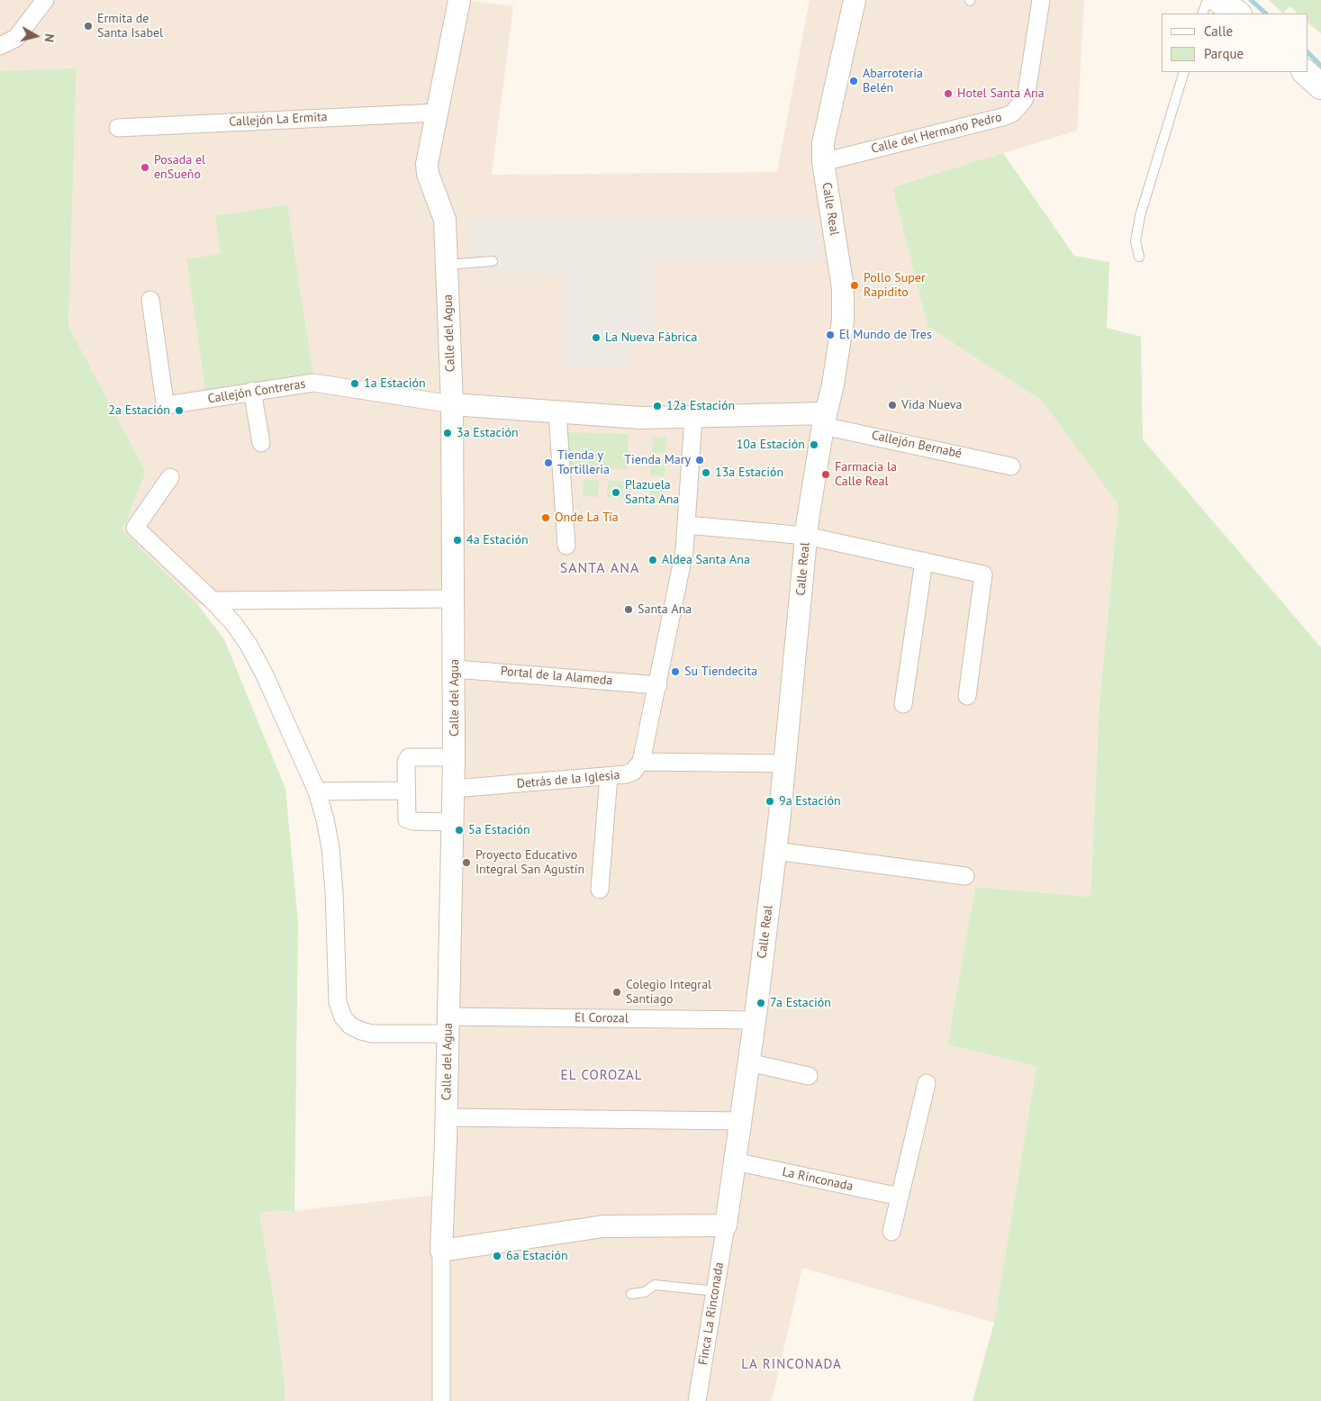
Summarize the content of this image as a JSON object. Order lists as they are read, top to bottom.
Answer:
{
  "streets": {
    "street": [
      "Callejón La Ermita",
      "Calle del Hermano Pedro",
      "Calle Real",
      "Calle del Agua",
      "Callejón Contreras",
      "Callejón Bernabé",
      "Portal de la Alameda",
      "Detrás de la Iglesia",
      "El Corozal",
      "La Rinconada",
      "Finca La Rinconada"
    ]
  },
  "crossings": [
    ["Callejón La Ermita", "Calle del Agua"],
    ["Calle del Hermano Pedro", "Calle Real"],
    ["Calle Real", "Callejón Bernabé"],
    ["Calle Real", "El Corozal"],
    ["Calle Real", "La Rinconada"],
    ["Calle del Agua", "Callejón Contreras"],
    ["Calle del Agua", "Portal de la Alameda"],
    ["Calle del Agua", "Detrás de la Iglesia"],
    ["Calle del Agua", "El Corozal"]
  ],
  "districts": ["SANTA ANA", "EL COROZAL", "LA RINCONADA"],
  "places": [
    "Ermita de Santa Isabel",
    "Abarrotería Belén",
    "Hotel Santa Ana",
    "Posada el enSueño",
    "Pollo Super Rapidito",
    "El Mundo de Tres",
    "La Nueva Fábrica",
    "1a Estación",
    "Vida Nueva",
    "12a Estación",
    "2a Estación",
    "3a Estación",
    "10a Estación",
    "Tienda Mary",
    "Tienda y Tortilleria",
    "13a Estación",
    "Farmacia la Calle Real",
    "Plazuela Santa Ana",
    "Onde La Tía",
    "4a Estación",
    "Aldea Santa Ana",
    "Santa Ana",
    "Su Tiendecita",
    "9a Estación",
    "5a Estación",
    "Proyecto Educativo Integral San Agustín",
    "Colegio Integral Santiago",
    "7a Estación",
    "6a Estación"
  ],
  "legend": ["Calle", "Parque"],
  "north": "right"
}
